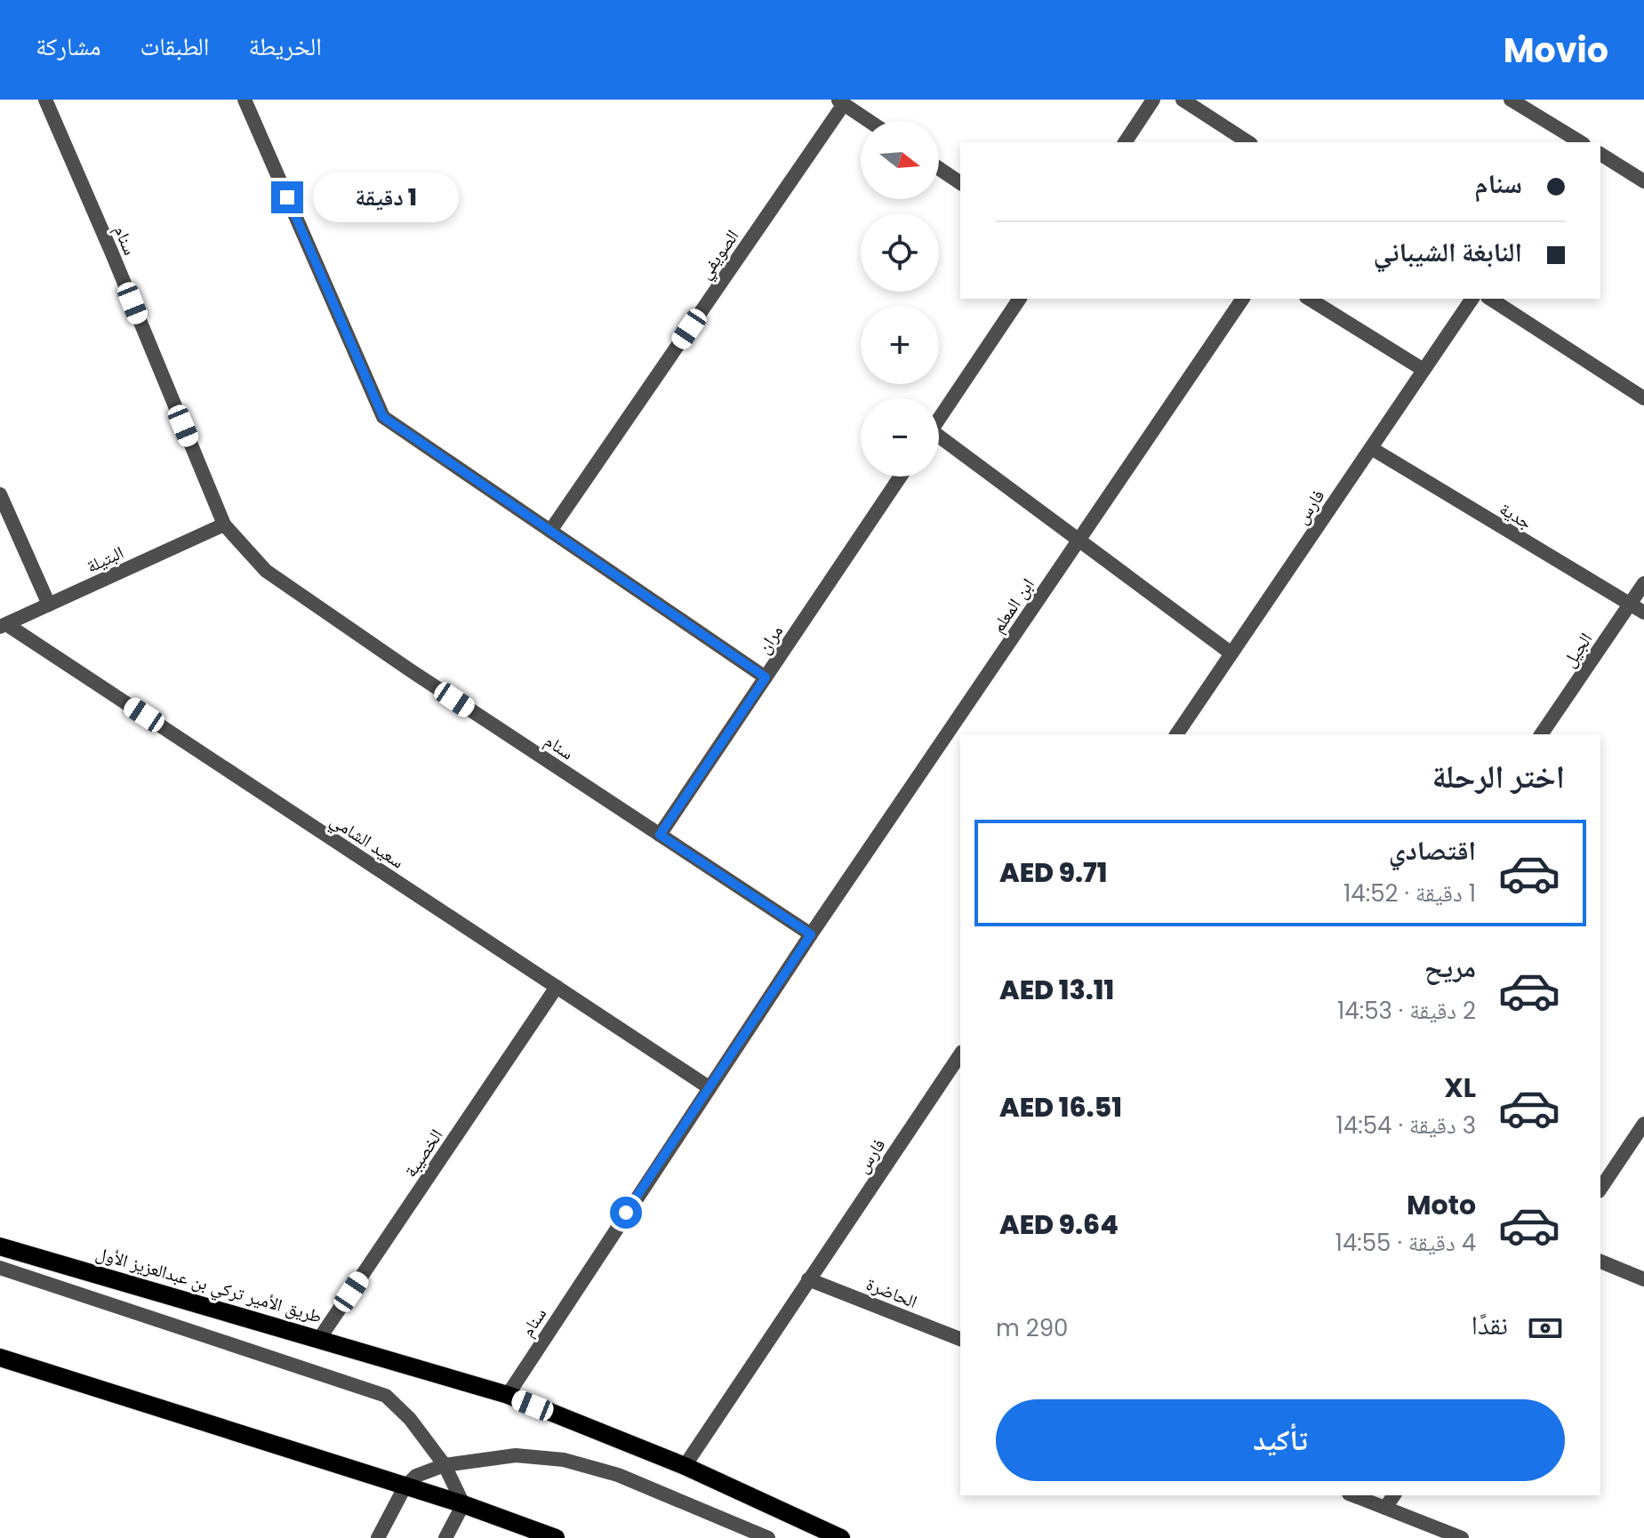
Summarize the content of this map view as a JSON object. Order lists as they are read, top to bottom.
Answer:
{
  "streets": {
    "main road": ["طريق الأمير تركي بن عبدالعزيز الأول"],
    "street": [
      "سنام",
      "الصويفي",
      "فارس",
      "جدية",
      "البتيلة",
      "ابن المعلم",
      "مران",
      "الجيل",
      "سعيد الشامي",
      "الخصيبة",
      "الحاضرة"
    ]
  },
  "crossings": [
    ["سنام", "البتيلة"],
    ["سنام", "ابن المعلم"],
    ["سنام", "مران"],
    ["سنام", "سعيد الشامي"],
    ["سنام", "طريق الأمير تركي بن عبدالعزيز الأول"],
    ["فارس", "جدية"],
    ["فارس", "طريق الأمير تركي بن عبدالعزيز الأول"],
    ["فارس", "الحاضرة"],
    ["جدية", "الجيل"],
    ["البتيلة", "سعيد الشامي"],
    ["سعيد الشامي", "الخصيبة"],
    ["الخصيبة", "طريق الأمير تركي بن عبدالعزيز الأول"]
  ],
  "north": "right",
  "page": {
    "header": "Movio",
    "nav": ["الخريطة", "الطبقات", "مشاركة"],
    "map_buttons": ["+", "−"],
    "banner": ["سنام", "النابغة الشيباني"],
    "bubble": "1 دقيقة",
    "heading": "اختر الرحلة",
    "list": [
      {
        "name": "اقتصادي",
        "note": "1 دقيقة · 14:52",
        "value": "AED 9.71"
      },
      {
        "name": "مريح",
        "note": "2 دقيقة · 14:53",
        "value": "AED 13.11"
      },
      {
        "name": "XL",
        "note": "3 دقيقة · 14:54",
        "value": "AED 16.51"
      },
      {
        "name": "Moto",
        "note": "4 دقيقة · 14:55",
        "value": "AED 9.64"
      }
    ],
    "pay": ["نقدًا", "290 m"],
    "buttons": "تأكيد"
  }
}
